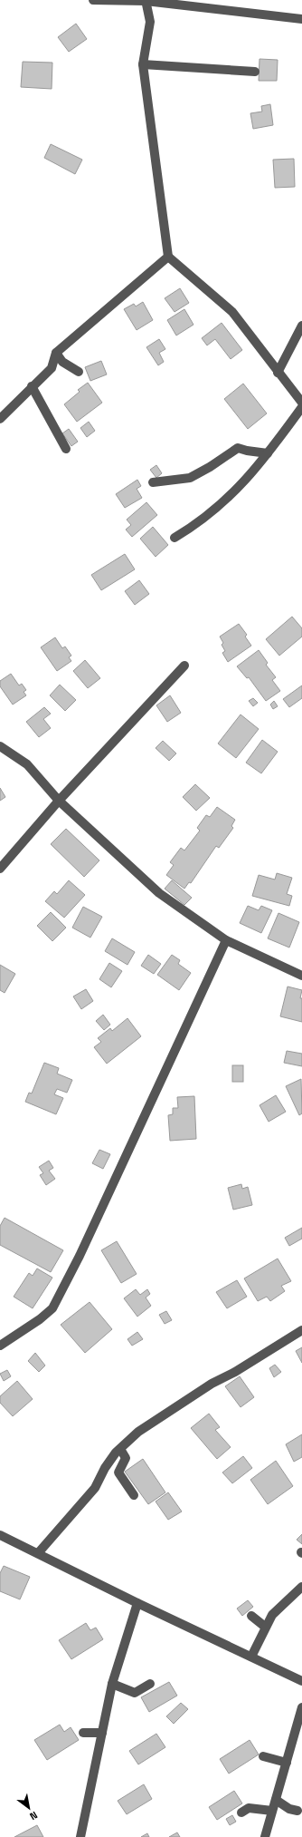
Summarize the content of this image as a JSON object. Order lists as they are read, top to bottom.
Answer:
{
  "north": "bottom right"
}
